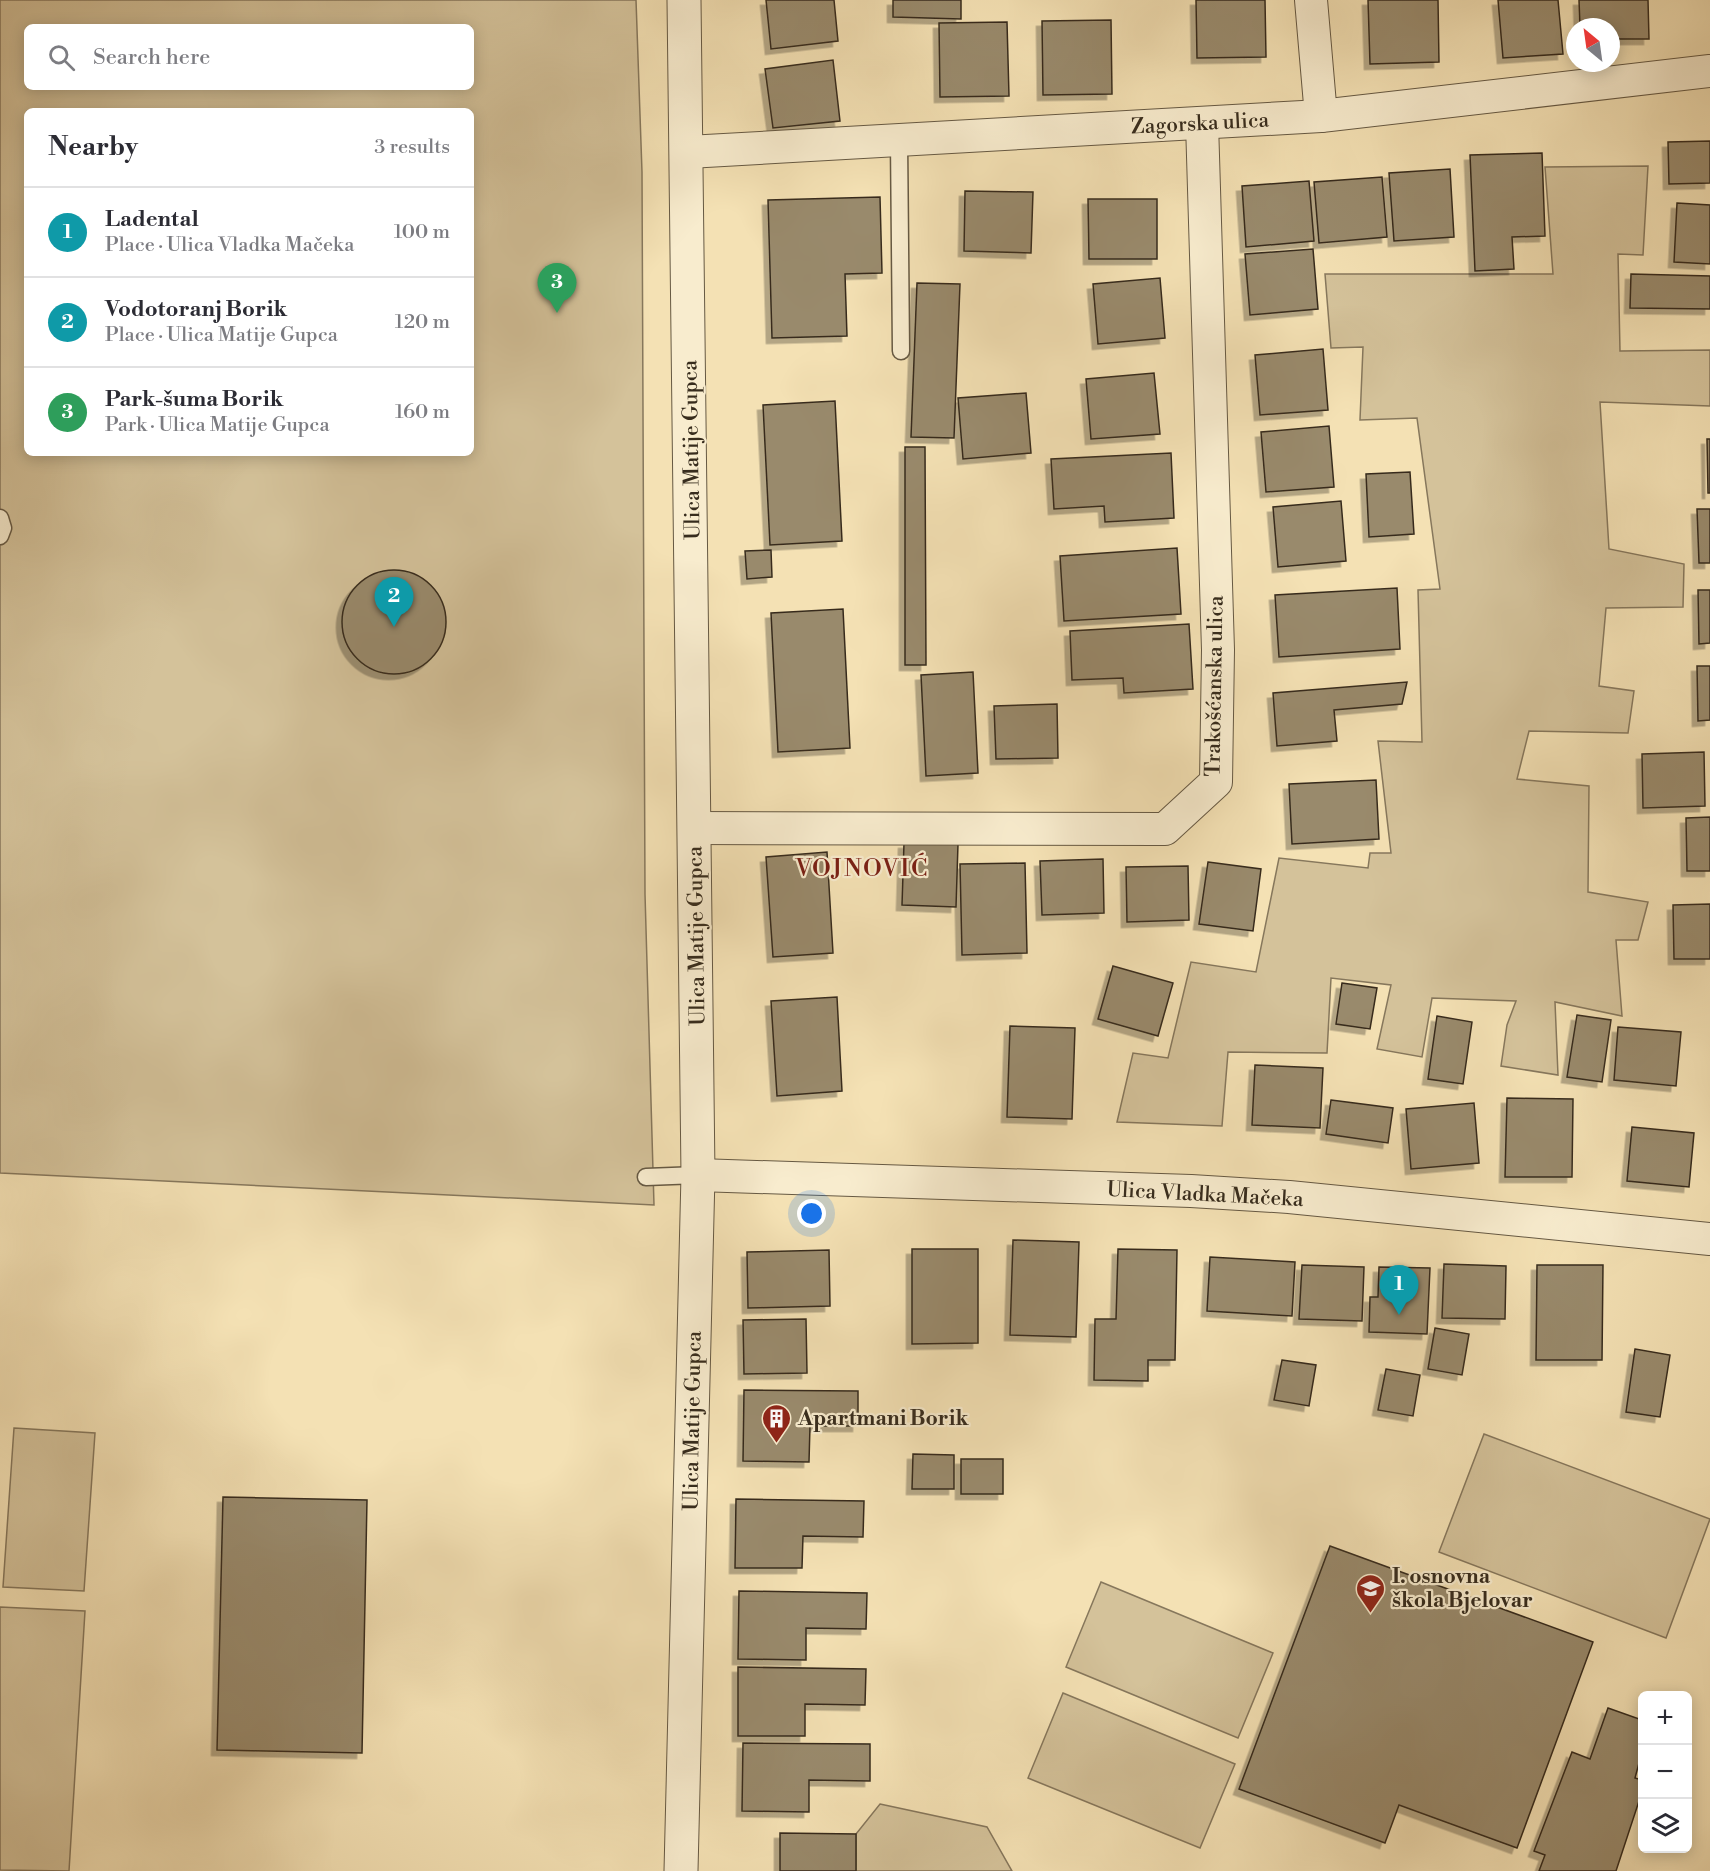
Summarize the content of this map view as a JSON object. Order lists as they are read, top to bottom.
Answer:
{
  "streets": {
    "street": [
      "Zagorska ulica",
      "Ulica Matije Gupca",
      "Trakošćanska ulica",
      "Ulica Vladka Mačeka"
    ]
  },
  "crossings": [
    ["Zagorska ulica", "Ulica Matije Gupca"],
    ["Zagorska ulica", "Trakošćanska ulica"],
    ["Ulica Matije Gupca", "Trakošćanska ulica"],
    ["Ulica Matije Gupca", "Ulica Vladka Mačeka"]
  ],
  "districts": ["VOJNOVIĆ"],
  "places": {
    "building": ["Apartmani Borik"],
    "school or university": ["I. osnovna škola Bjelovar"]
  },
  "north": "top left",
  "page": {
    "search": "Search here",
    "heading": ["Nearby", "3 results"],
    "list": [
      {
        "mark": "1",
        "name": "Ladental",
        "note": "Place · Ulica Vladka Mačeka",
        "value": "100 m"
      },
      {
        "mark": "2",
        "name": "Vodotoranj Borik",
        "note": "Place · Ulica Matije Gupca",
        "value": "120 m"
      },
      {
        "mark": "3",
        "name": "Park-šuma Borik",
        "note": "Park · Ulica Matije Gupca",
        "value": "160 m"
      }
    ],
    "pins": ["3", "2", "1"],
    "map_buttons": ["+", "−"]
  }
}
